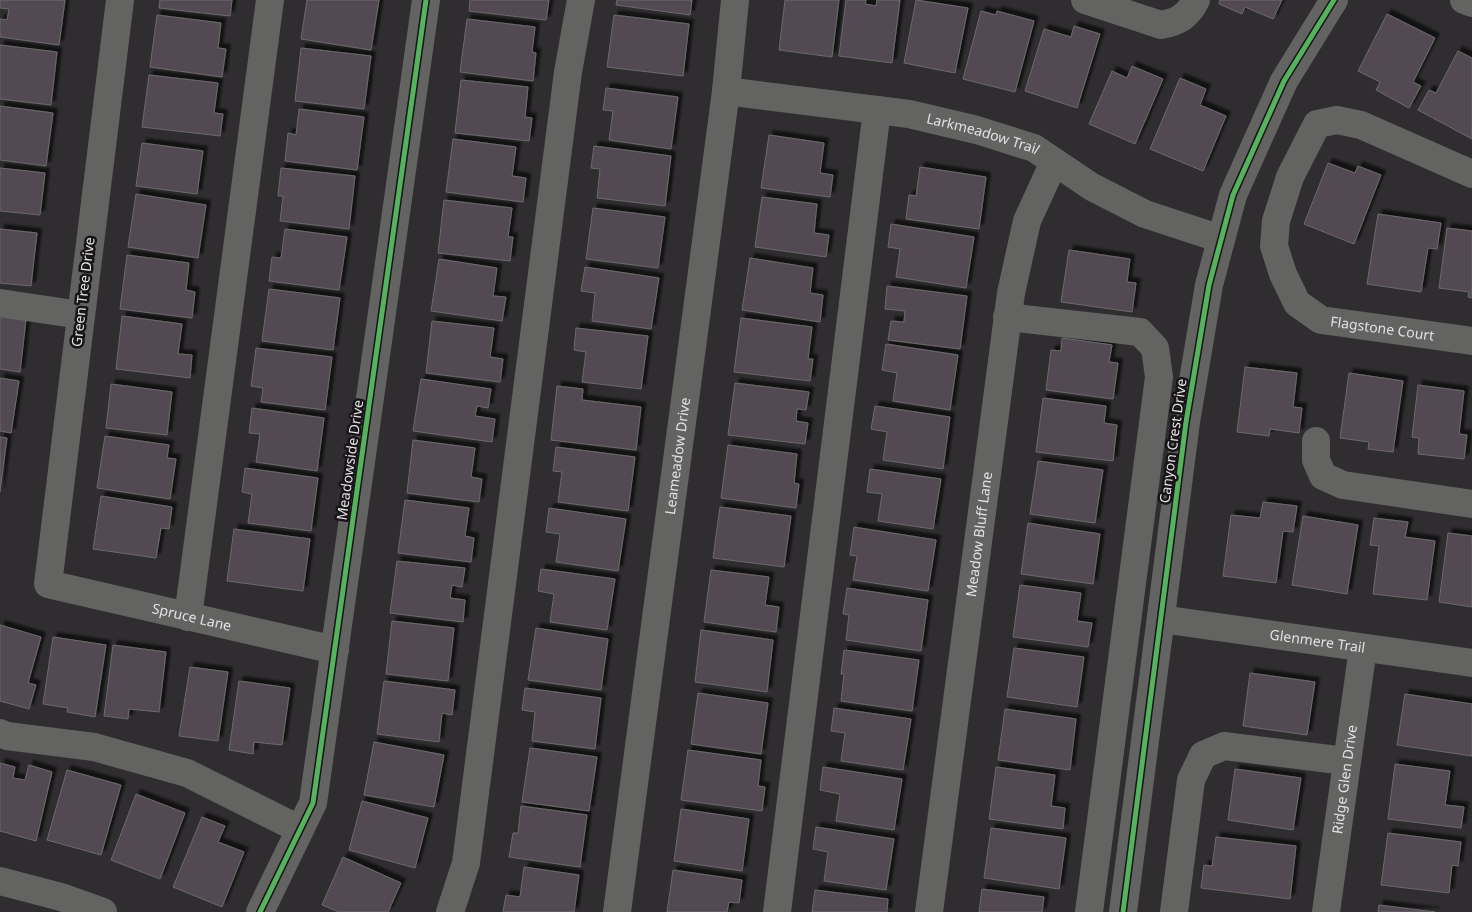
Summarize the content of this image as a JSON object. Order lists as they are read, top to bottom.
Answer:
{
  "streets": {
    "street": [
      "Larkmeadow Trail",
      "Green Tree Drive",
      "Flagstone Court",
      "Canyon Crest Drive",
      "Leameadow Drive",
      "Meadowside Drive",
      "Meadow Bluff Lane",
      "Spruce Lane",
      "Glenmere Trail",
      "Ridge Glen Drive"
    ]
  },
  "crossings": [
    ["Larkmeadow Trail", "Canyon Crest Drive"],
    ["Larkmeadow Trail", "Leameadow Drive"],
    ["Larkmeadow Trail", "Meadow Bluff Lane"],
    ["Green Tree Drive", "Spruce Lane"],
    ["Canyon Crest Drive", "Glenmere Trail"],
    ["Meadowside Drive", "Spruce Lane"],
    ["Glenmere Trail", "Ridge Glen Drive"]
  ]
}
